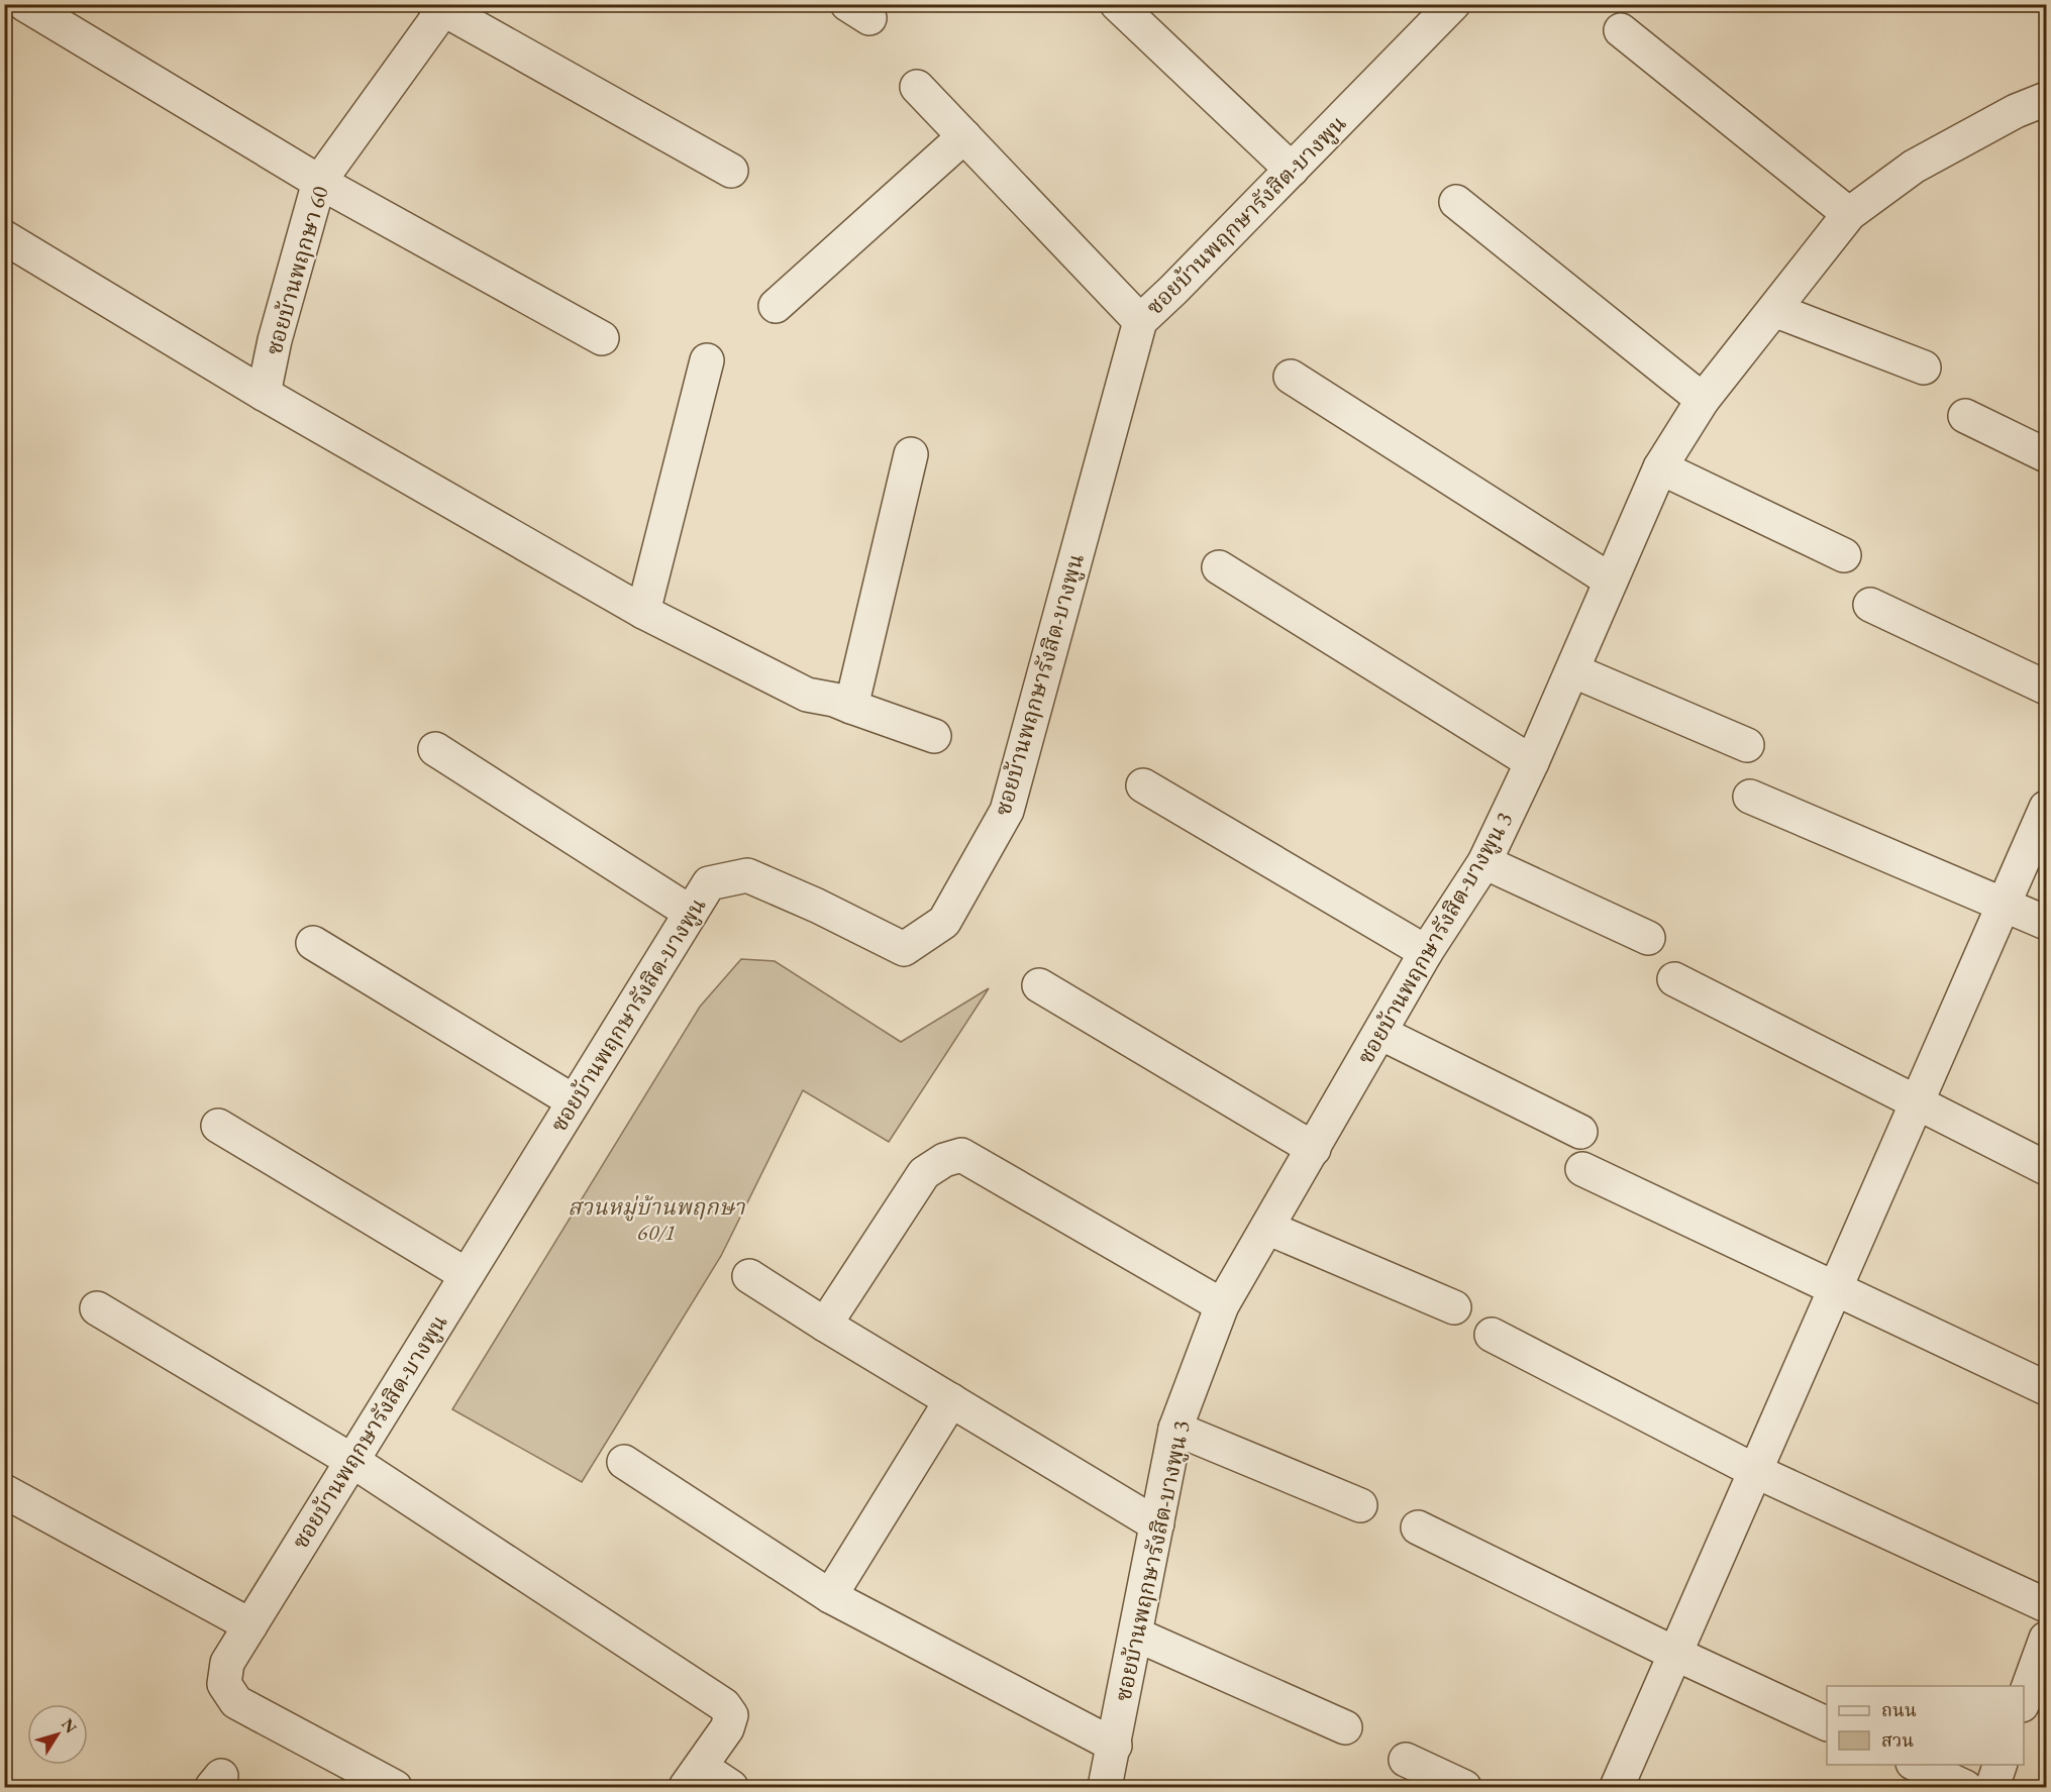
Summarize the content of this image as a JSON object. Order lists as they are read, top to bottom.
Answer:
{
  "streets": {
    "street": ["ซอยบ้านพฤกษารังสิต-บางพูน", "ซอยบ้านพฤกษา 60", "ซอยบ้านพฤกษารังสิต-บางพูน 3"]
  },
  "parks": ["สวนหมู่บ้านพฤกษา 60/1"],
  "legend": ["ถนน", "สวน"],
  "north": "top right"
}
